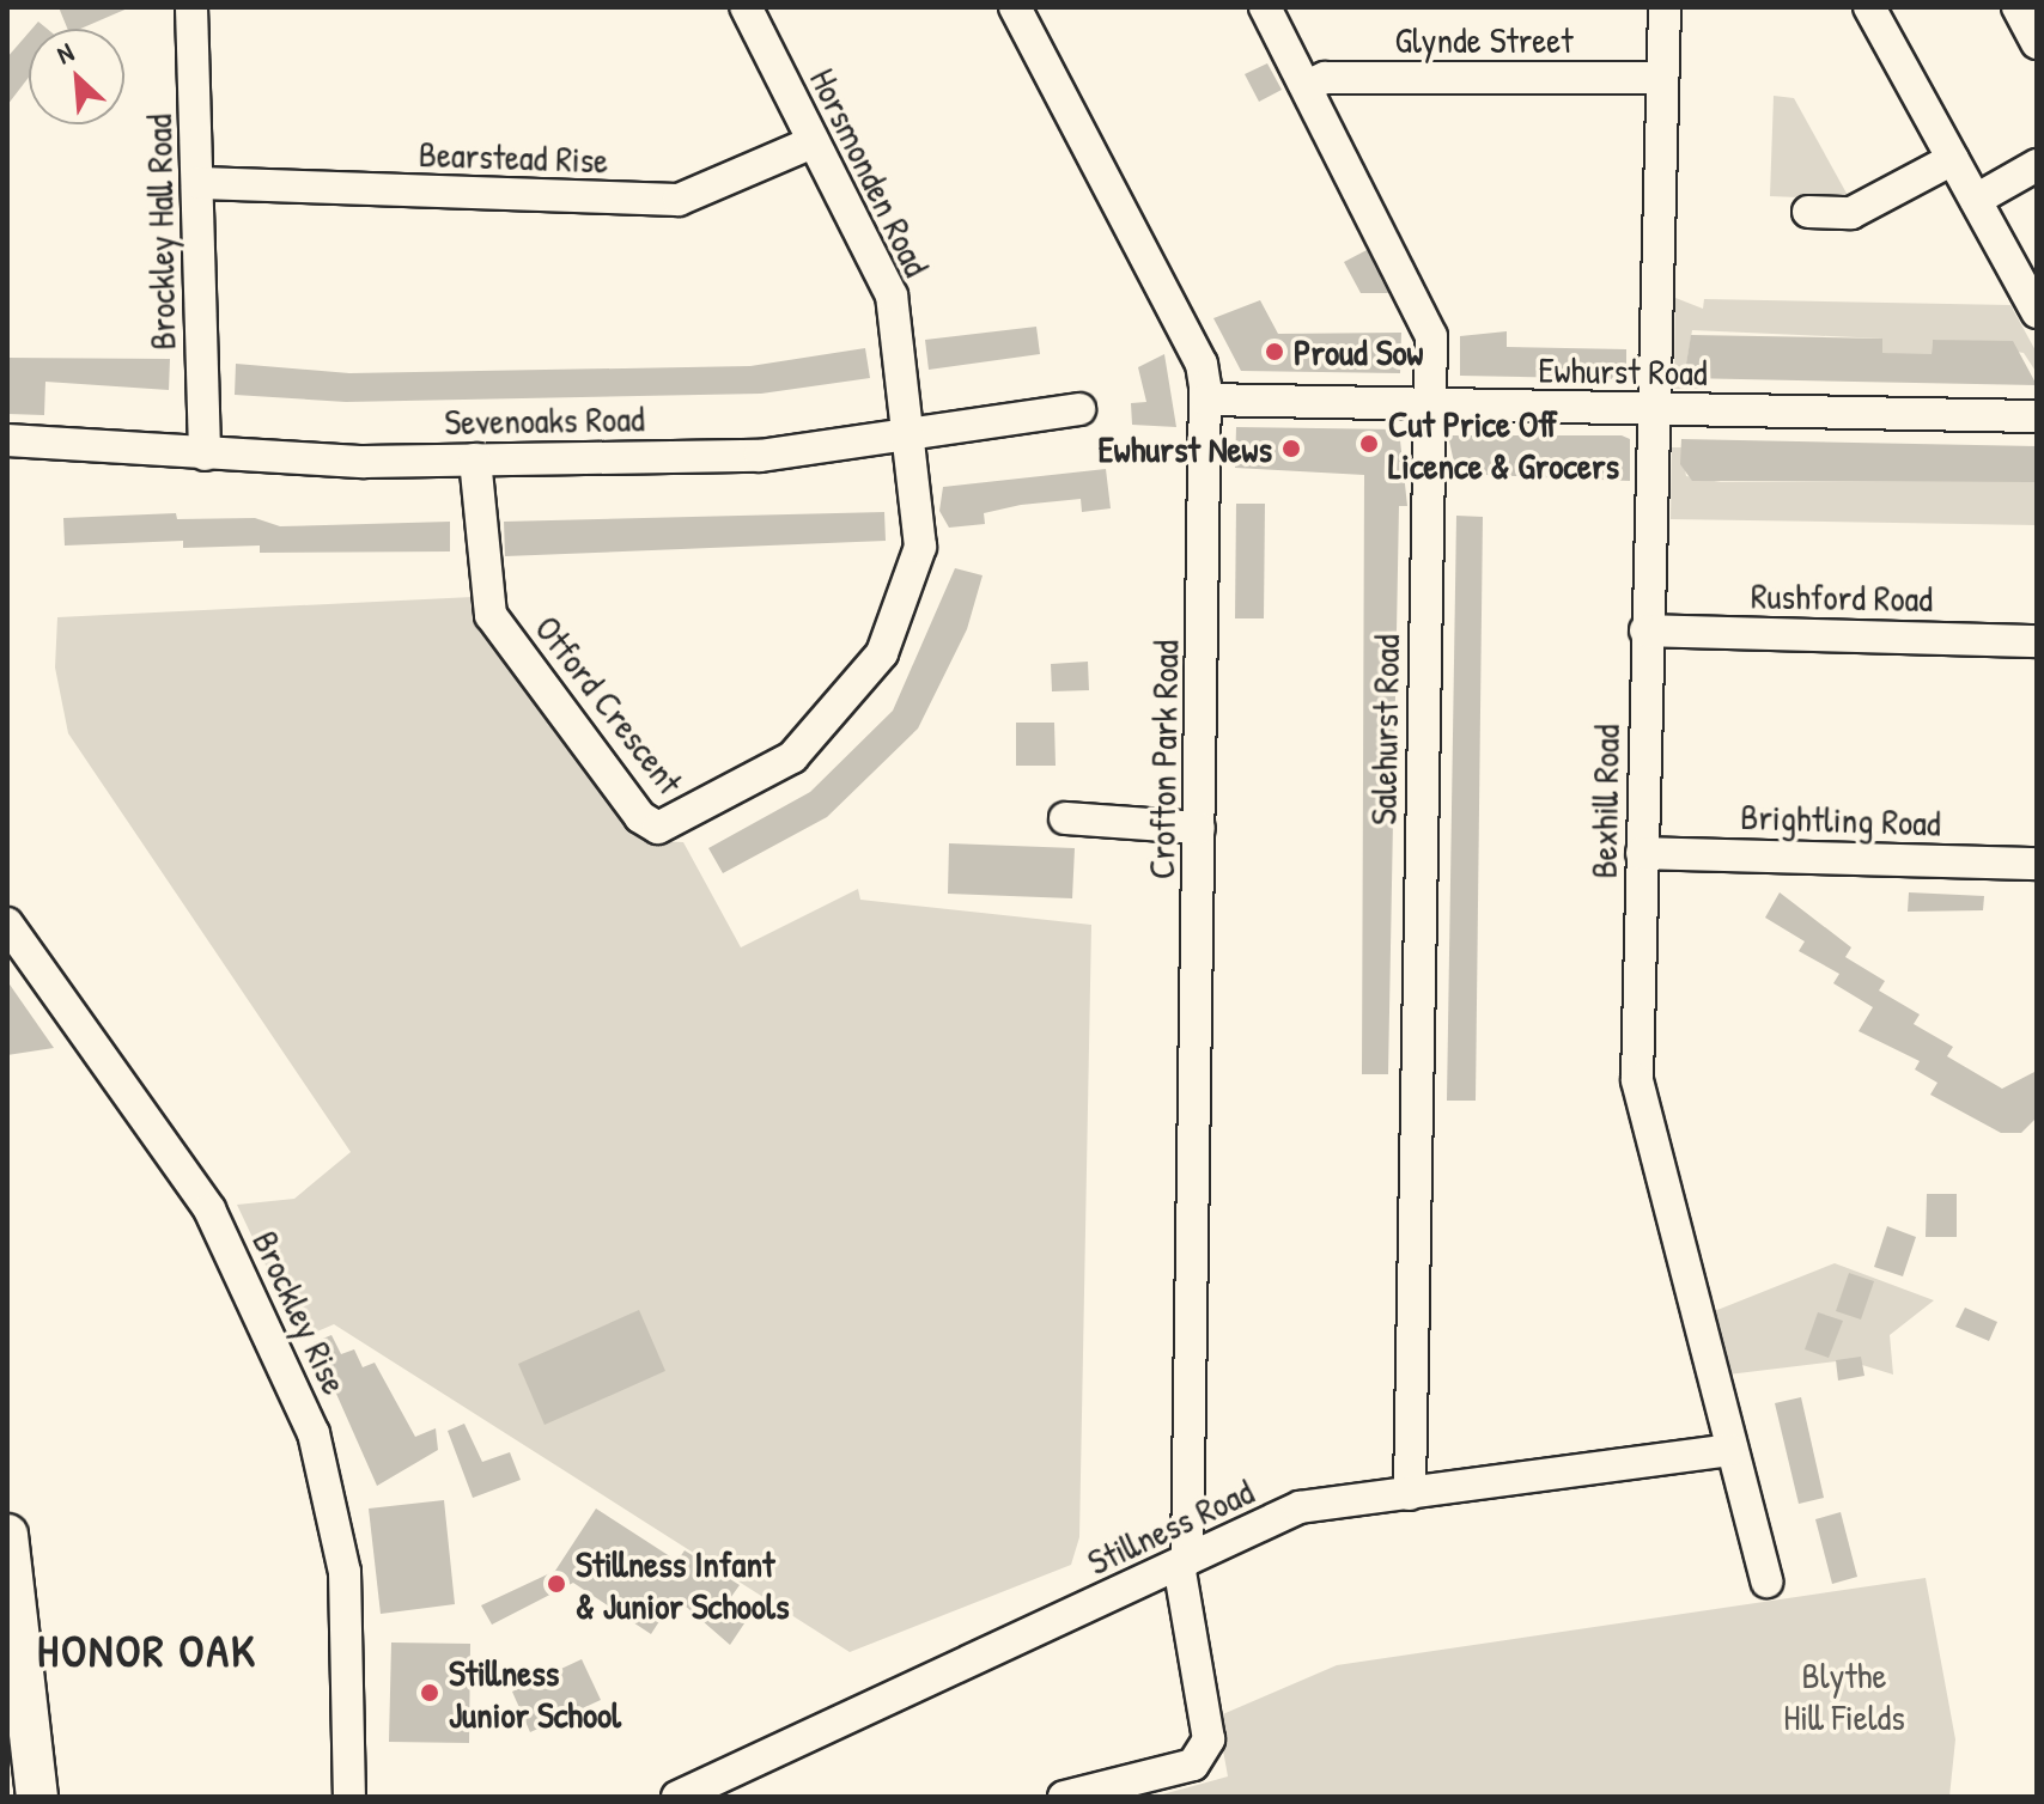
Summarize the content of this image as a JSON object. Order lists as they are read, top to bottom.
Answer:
{
  "streets": {
    "street": [
      "Glynde Street",
      "Bearstead Rise",
      "Horsmonden Road",
      "Brockley Hall Road",
      "Ewhurst Road",
      "Sevenoaks Road",
      "Rushford Road",
      "Otford Crescent",
      "Salehurst Road",
      "Crofton Park Road",
      "Bexhill Road",
      "Brightling Road",
      "Brockley Rise",
      "Stillness Road"
    ]
  },
  "crossings": [
    ["Glynde Street", "Salehurst Road"],
    ["Glynde Street", "Bexhill Road"],
    ["Bearstead Rise", "Horsmonden Road"],
    ["Bearstead Rise", "Brockley Hall Road"],
    ["Horsmonden Road", "Sevenoaks Road"],
    ["Horsmonden Road", "Otford Crescent"],
    ["Brockley Hall Road", "Sevenoaks Road"],
    ["Ewhurst Road", "Salehurst Road"],
    ["Ewhurst Road", "Crofton Park Road"],
    ["Ewhurst Road", "Bexhill Road"],
    ["Sevenoaks Road", "Otford Crescent"],
    ["Rushford Road", "Bexhill Road"],
    ["Salehurst Road", "Stillness Road"],
    ["Crofton Park Road", "Stillness Road"],
    ["Bexhill Road", "Brightling Road"],
    ["Bexhill Road", "Stillness Road"]
  ],
  "districts": ["HONOR OAK"],
  "parks": ["Blythe Hill Fields"],
  "places": [
    "Proud Sow",
    "Cut Price Off Licence & Grocers",
    "Ewhurst News",
    "Stillness Infant & Junior Schools",
    "Stillness Junior School"
  ],
  "north": "top left"
}
